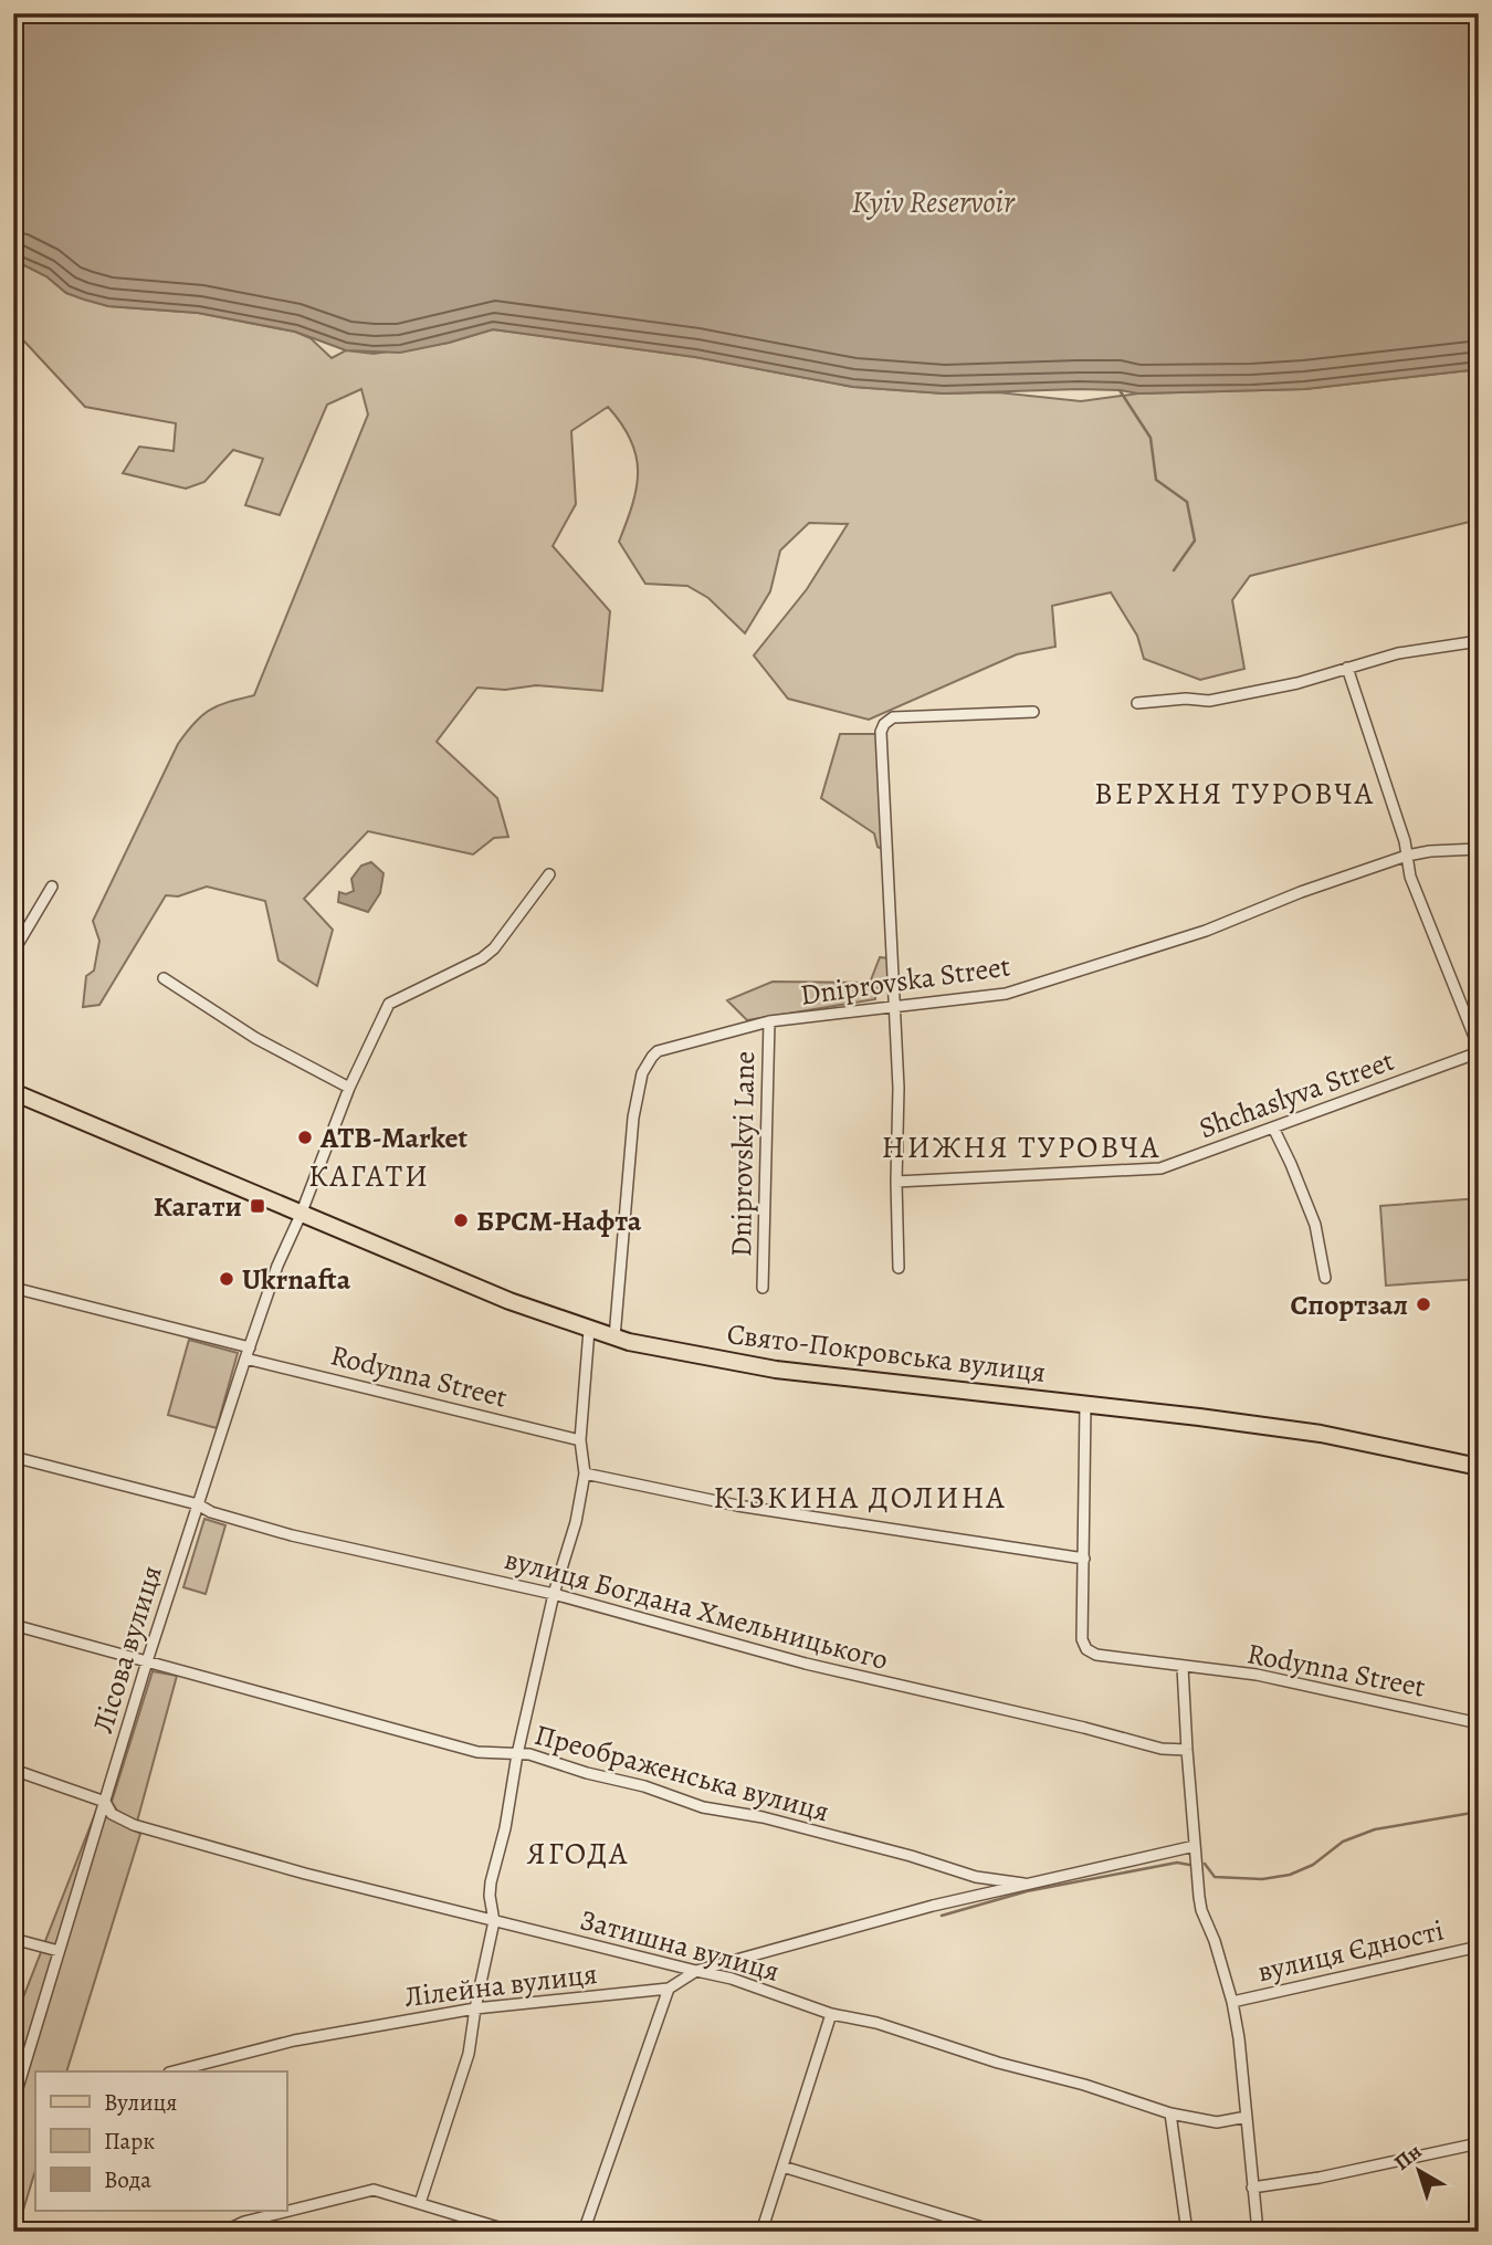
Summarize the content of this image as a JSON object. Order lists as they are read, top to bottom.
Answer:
{
  "streets": {
    "main road": ["Свято-Покровська вулиця"],
    "street": [
      "Dniprovska Street",
      "Shchaslyva Street",
      "Dniprovskyi Lane",
      "Rodynna Street",
      "вулиця Богдана Хмельницького",
      "Лісова вулиця",
      "Преображенська вулиця",
      "Затишна вулиця",
      "вулиця Єдності",
      "Лілейна вулиця"
    ]
  },
  "crossings": [
    ["Dniprovska Street", "Dniprovskyi Lane"],
    ["Dniprovska Street", "Свято-Покровська вулиця"],
    ["Свято-Покровська вулиця", "Лісова вулиця"],
    ["Rodynna Street", "Лісова вулиця"],
    ["вулиця Богдана Хмельницького", "Лісова вулиця"],
    ["Лісова вулиця", "Преображенська вулиця"],
    ["Лісова вулиця", "Затишна вулиця"],
    ["Преображенська вулиця", "Лілейна вулиця"],
    ["Затишна вулиця", "Лілейна вулиця"]
  ],
  "districts": [
    "ВЕРХНЯ ТУРОВЧА",
    "НИЖНЯ ТУРОВЧА",
    "КАГАТИ",
    "КІЗКИНА ДОЛИНА",
    "ЯГОДА"
  ],
  "water": ["Kyiv Reservoir"],
  "places": {
    "other": [
      "ATB-Market",
      "БРСМ-Нафта",
      "Ukrnafta",
      "Спортзал"
    ],
    "transit": ["Кагати"]
  },
  "legend": ["Вулиця", "Парк", "Вода"],
  "north": "top left"
}
